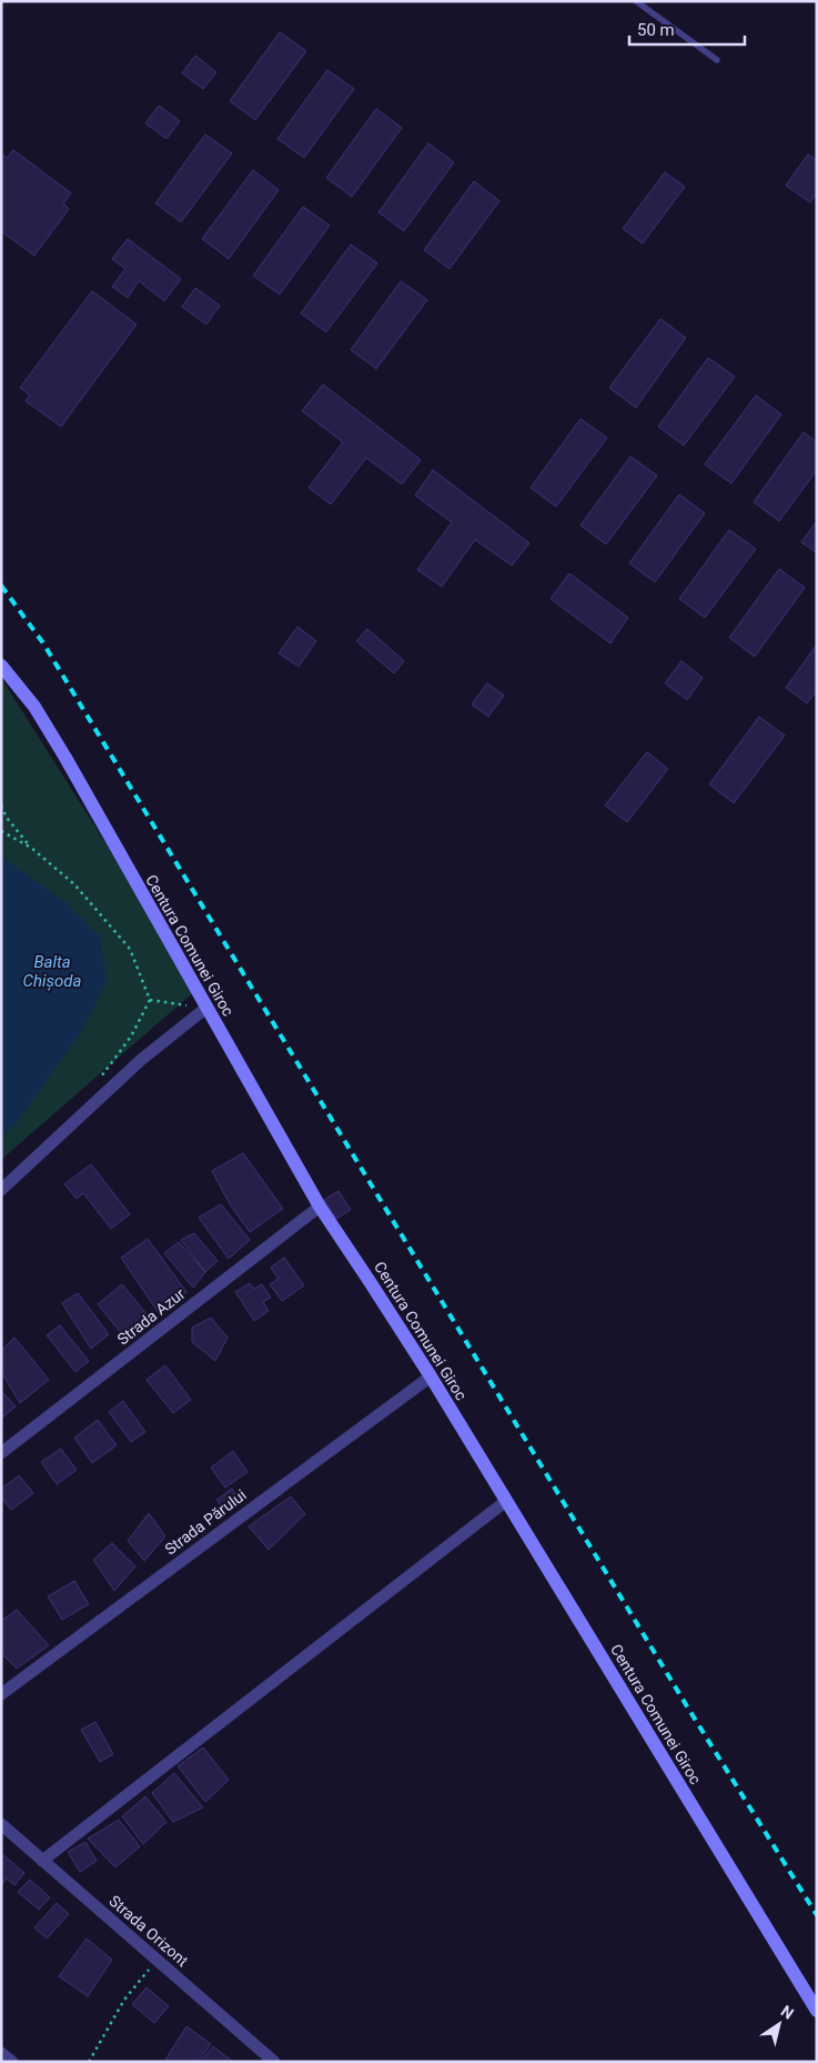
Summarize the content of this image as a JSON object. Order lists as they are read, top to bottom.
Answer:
{
  "streets": {
    "main road": ["Centura Comunei Giroc"],
    "street": ["Strada Azur", "Strada Părului", "Strada Orizont"]
  },
  "crossings": [
    ["Centura Comunei Giroc", "Strada Azur"],
    ["Centura Comunei Giroc", "Strada Părului"]
  ],
  "water": ["Balta Chișoda"],
  "scale_bar": "50 m",
  "north": "top right"
}
